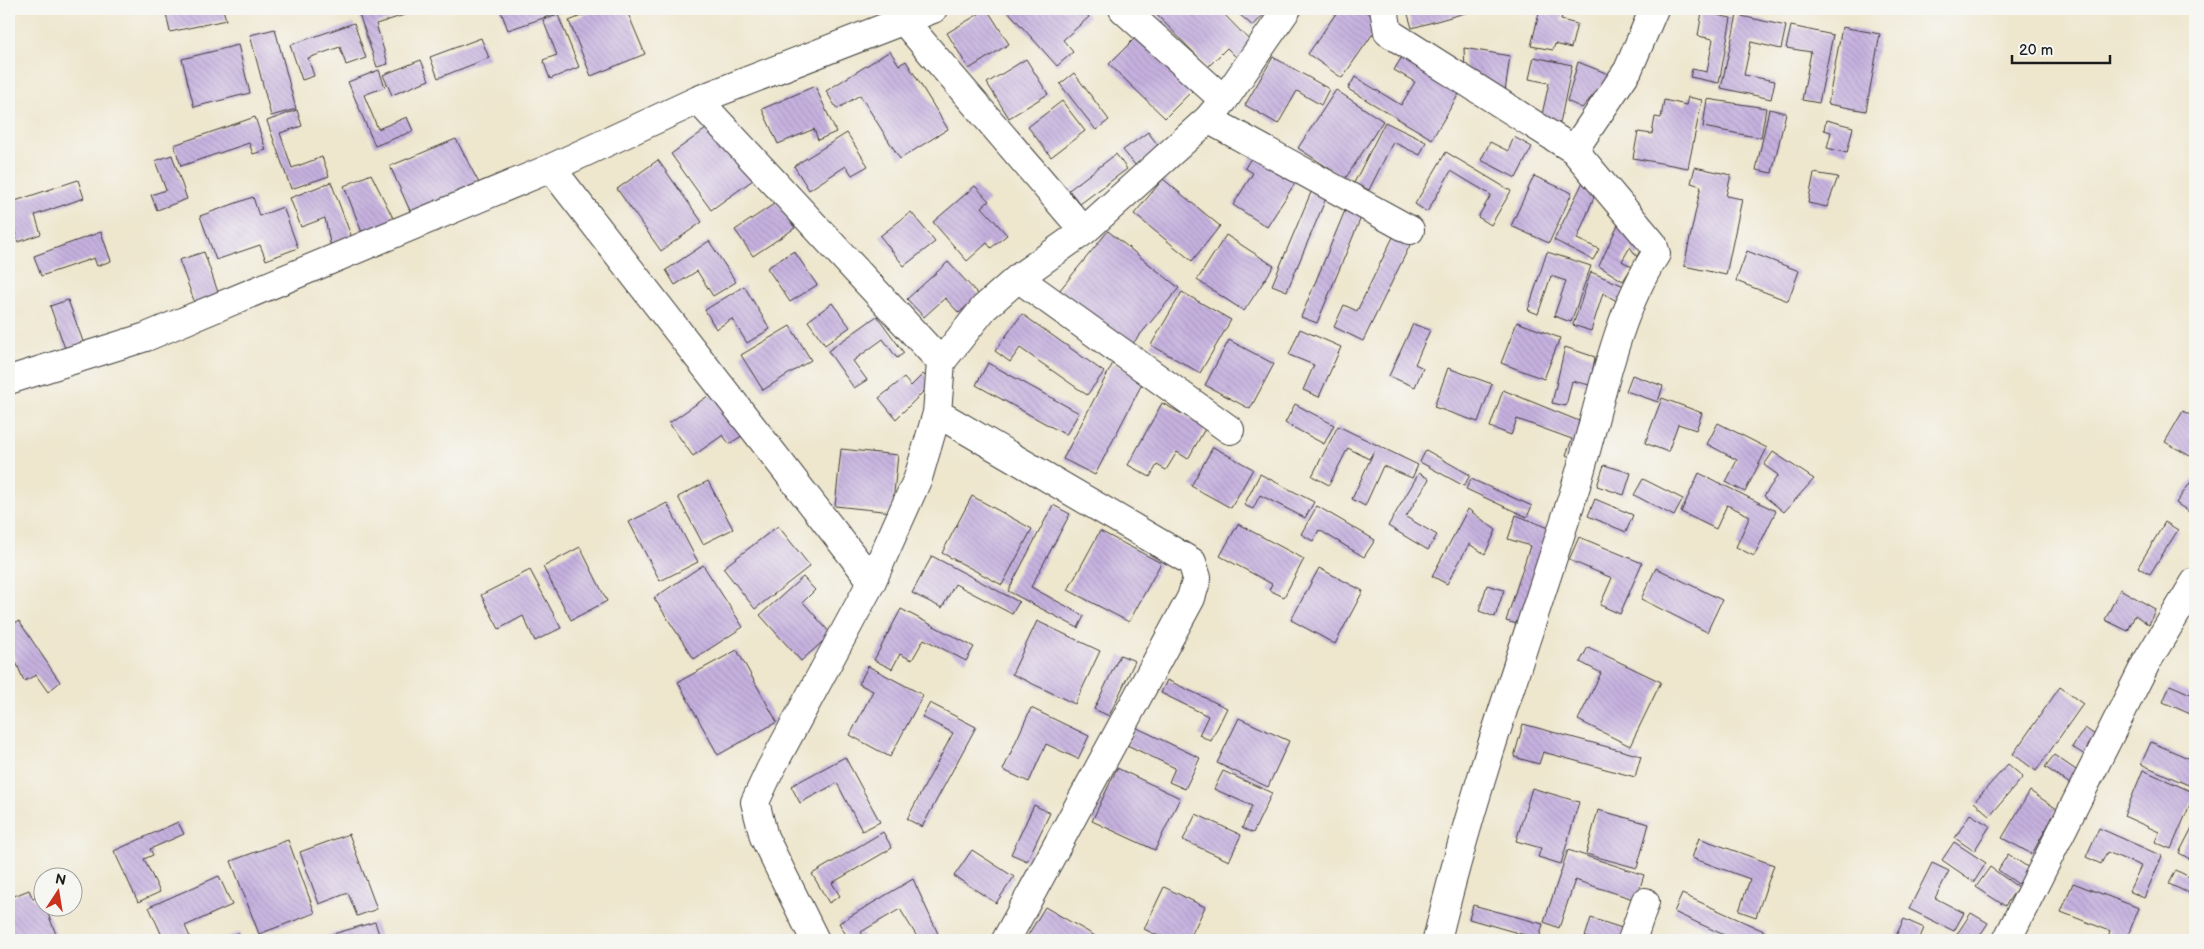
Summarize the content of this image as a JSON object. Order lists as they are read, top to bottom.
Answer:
{
  "scale_bar": "20 m",
  "north": "top"
}
